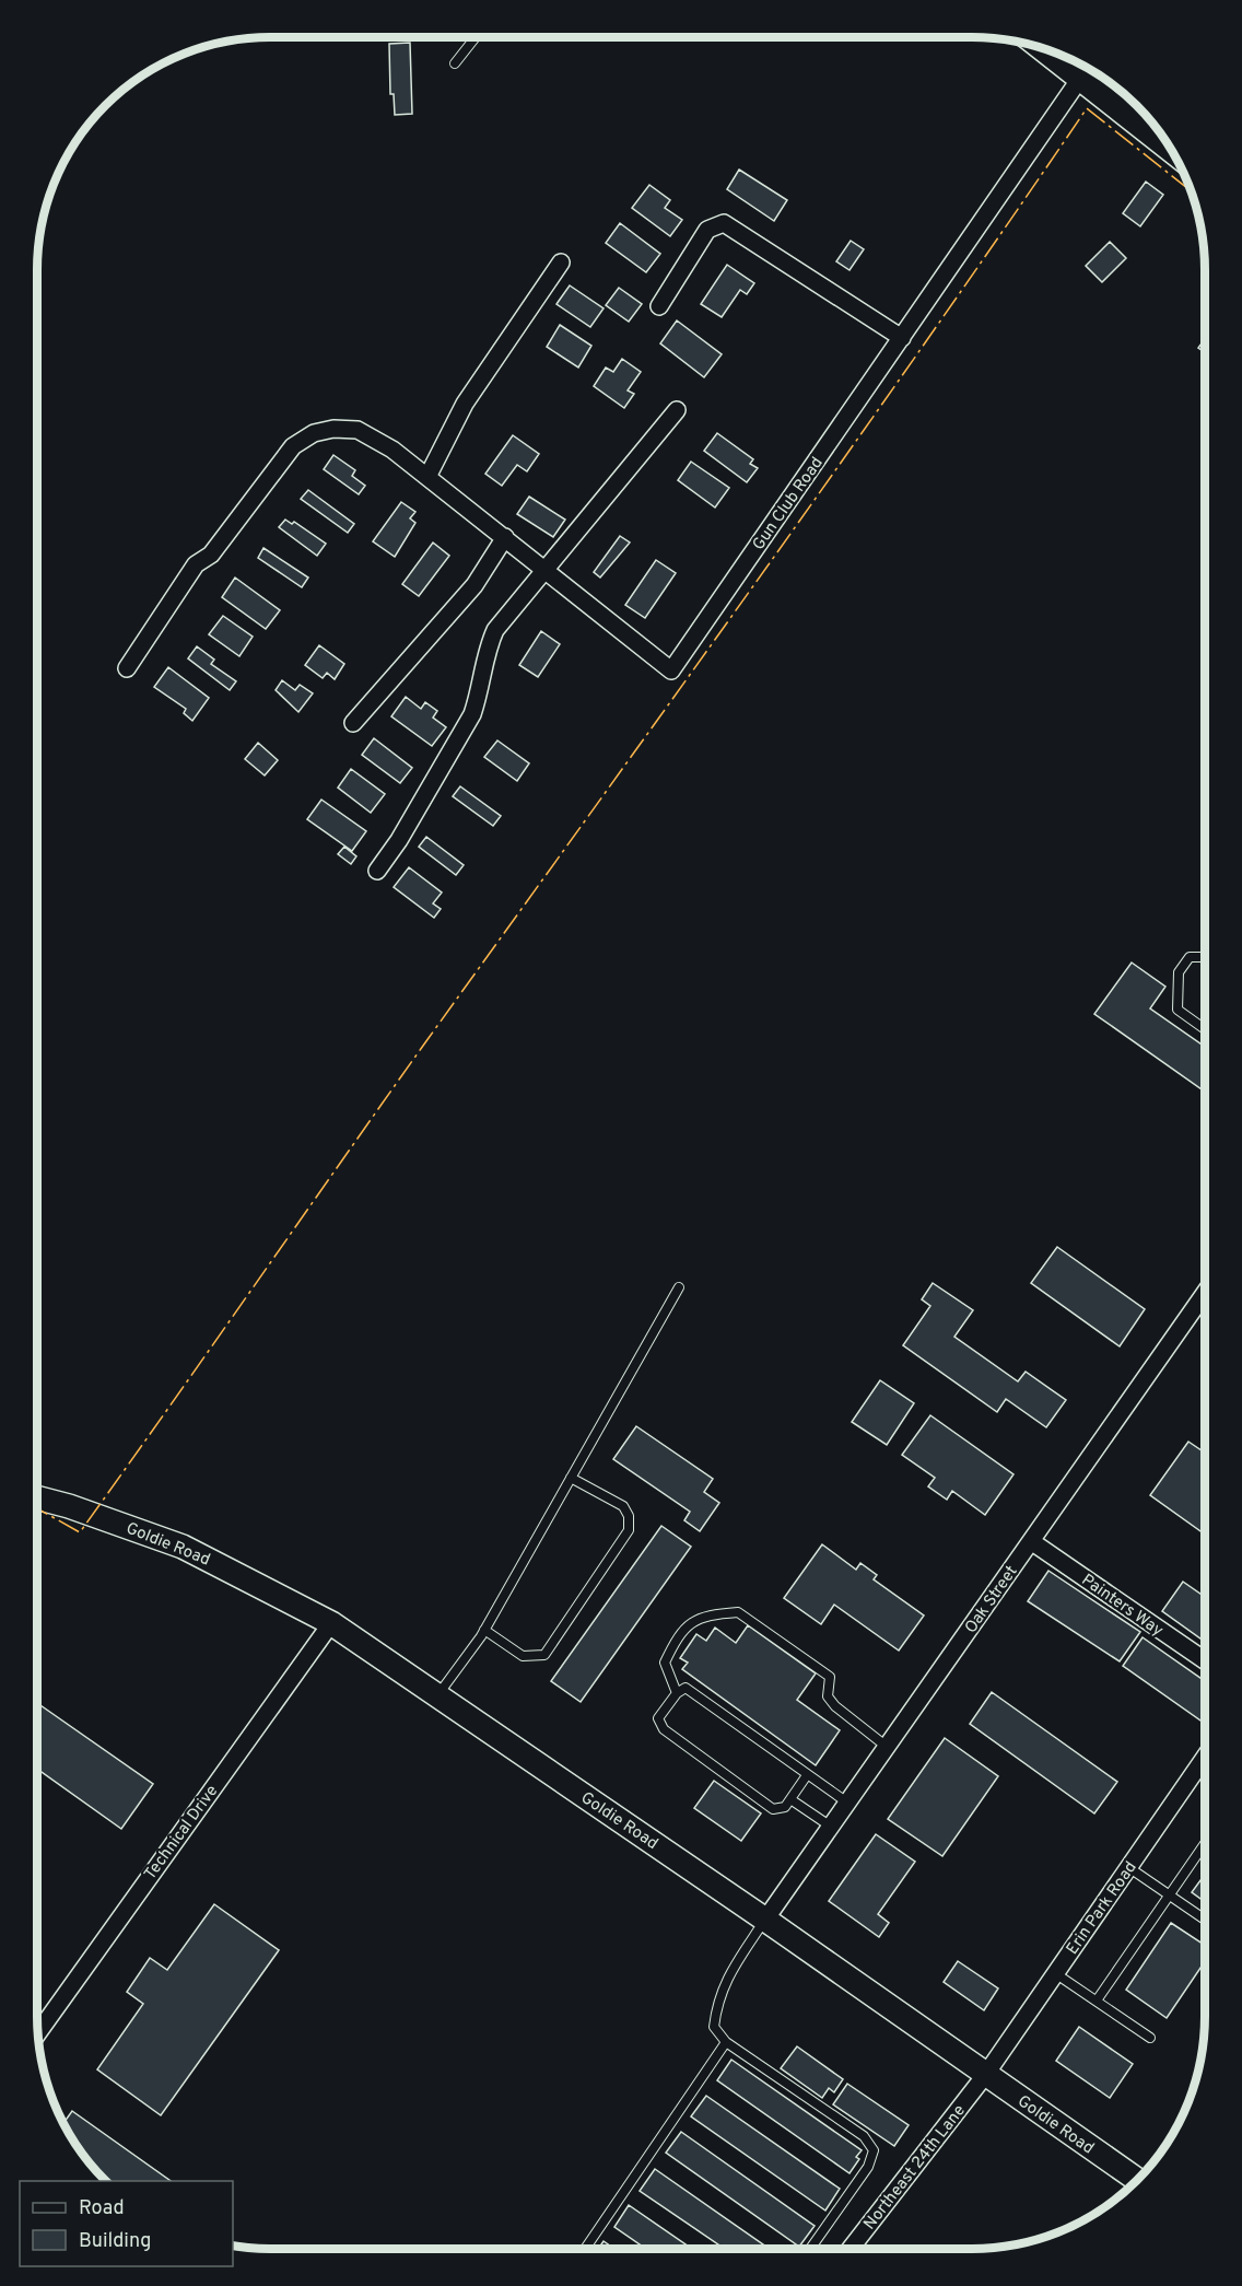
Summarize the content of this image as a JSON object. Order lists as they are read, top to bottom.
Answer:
{
  "streets": {
    "street": [
      "Gun Club Road",
      "Goldie Road",
      "Oak Street",
      "Painters Way",
      "Technical Drive",
      "Erin Park Road",
      "Northeast 24th Lane"
    ]
  },
  "crossings": [
    ["Goldie Road", "Oak Street"],
    ["Goldie Road", "Technical Drive"],
    ["Goldie Road", "Erin Park Road"],
    ["Goldie Road", "Northeast 24th Lane"],
    ["Oak Street", "Painters Way"],
    ["Erin Park Road", "Northeast 24th Lane"]
  ],
  "legend": ["Road", "Building"]
}
